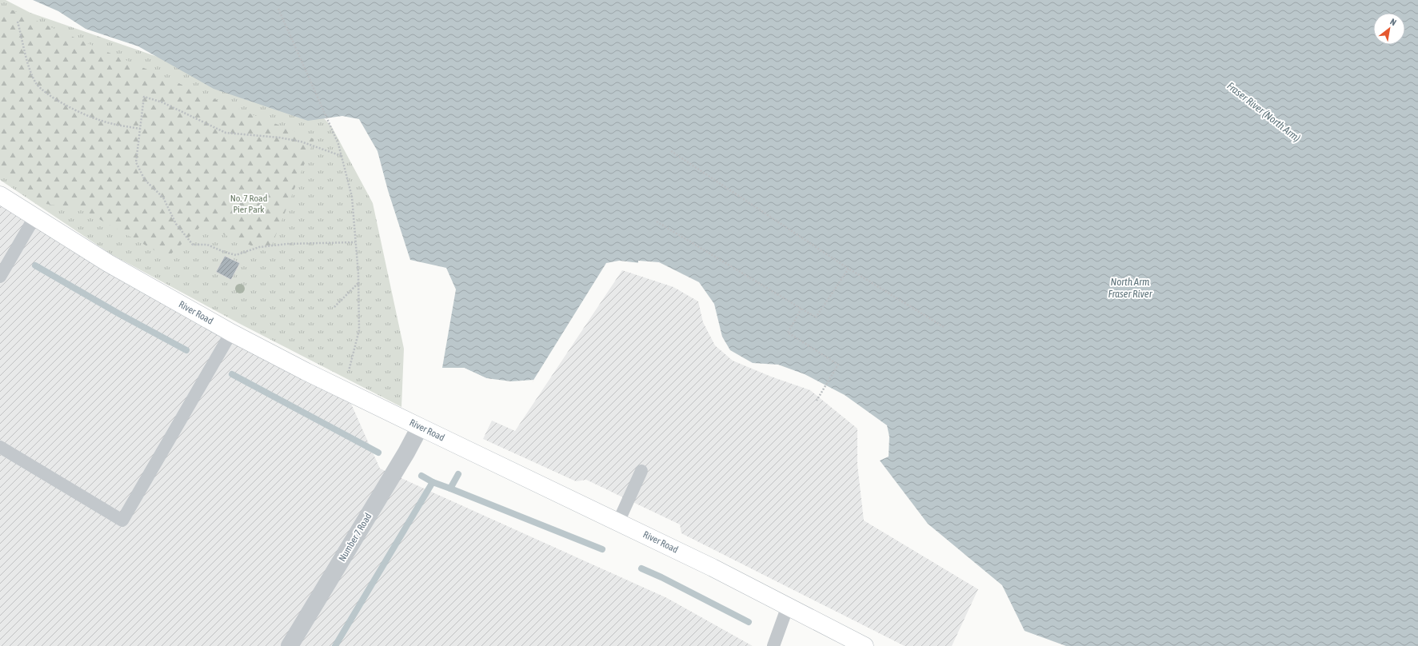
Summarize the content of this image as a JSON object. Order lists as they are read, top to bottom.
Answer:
{
  "streets": {
    "street": ["River Road", "Number 7 Road"]
  },
  "crossings": [
    ["River Road", "Number 7 Road"]
  ],
  "water": ["Fraser River (North Arm)", "North Arm Fraser River"],
  "parks": ["No. 7 Road Pier Park"],
  "north": "top right"
}
